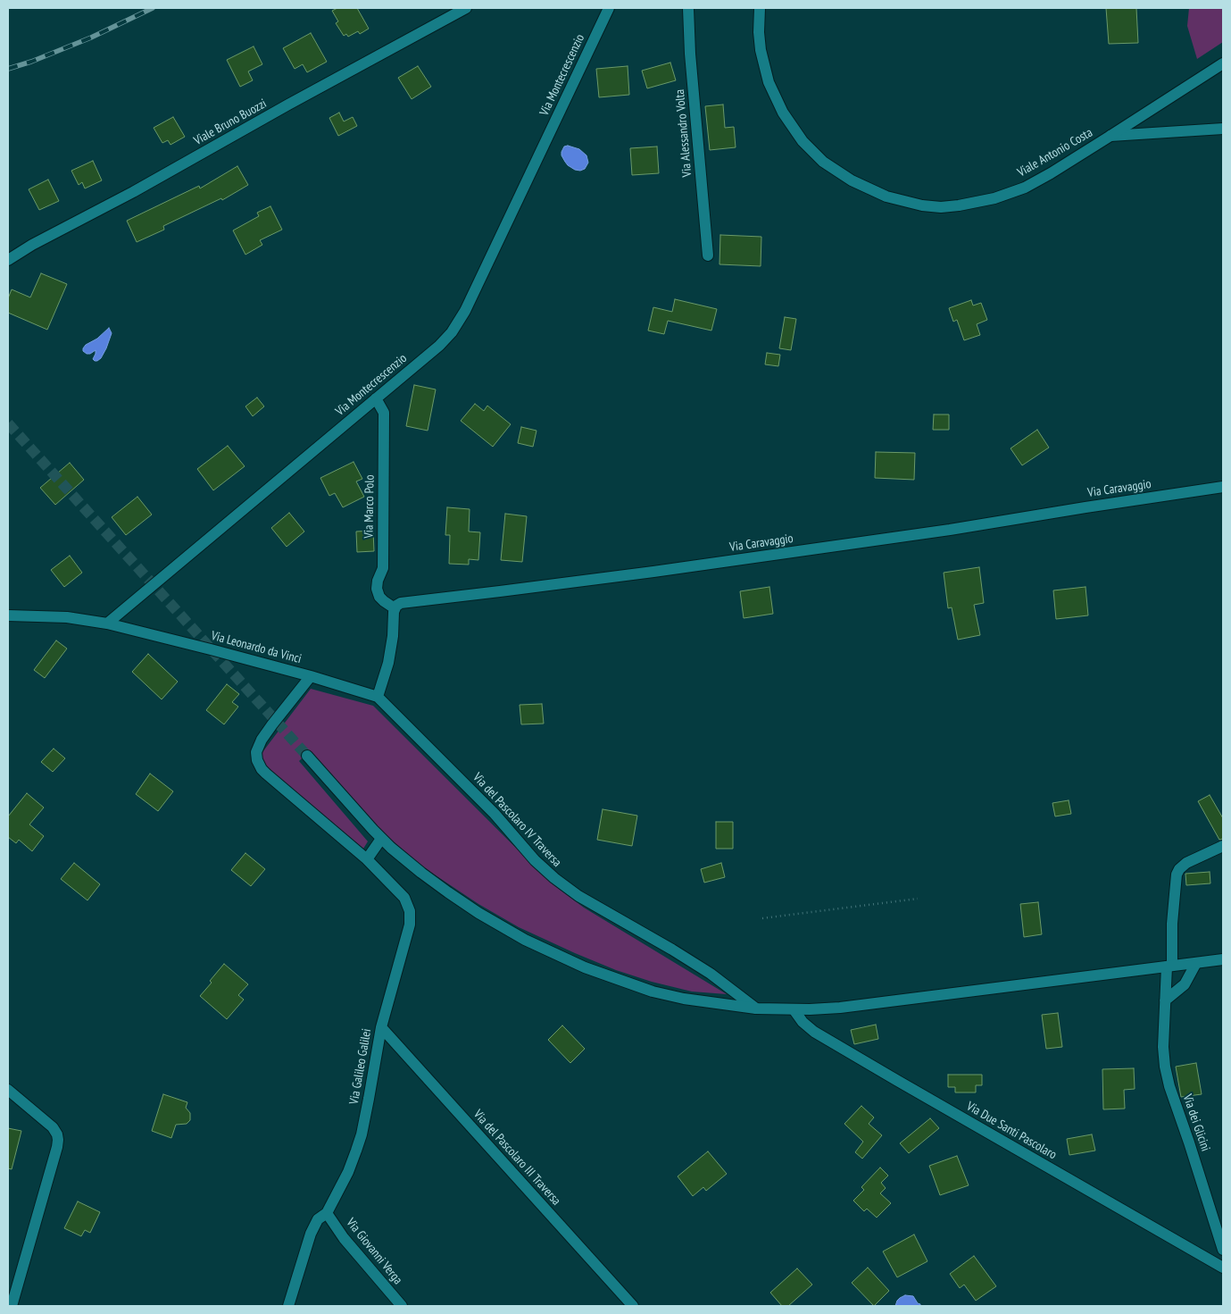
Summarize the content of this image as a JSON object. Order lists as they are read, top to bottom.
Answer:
{
  "streets": {
    "street": [
      "Via Montecrescenzio",
      "Viale Bruno Buozzi",
      "Via Alessandro Volta",
      "Viale Antonio Costa",
      "Via Caravaggio",
      "Via Marco Polo",
      "Via Leonardo da Vinci",
      "Via del Pascolaro IV Traversa",
      "Via Galileo Galilei",
      "Via dei Glicini",
      "Via Due Santi Pascolaro",
      "Via del Pascolaro III Traversa",
      "Via Giovanni Verga"
    ]
  },
  "crossings": [
    ["Via Montecrescenzio", "Via Marco Polo"],
    ["Via Montecrescenzio", "Via Leonardo da Vinci"],
    ["Via Caravaggio", "Via Marco Polo"],
    ["Via Leonardo da Vinci", "Via del Pascolaro IV Traversa"],
    ["Via Leonardo da Vinci", "Via Galileo Galilei"],
    ["Via Galileo Galilei", "Via del Pascolaro III Traversa"],
    ["Via Galileo Galilei", "Via Giovanni Verga"]
  ]
}
